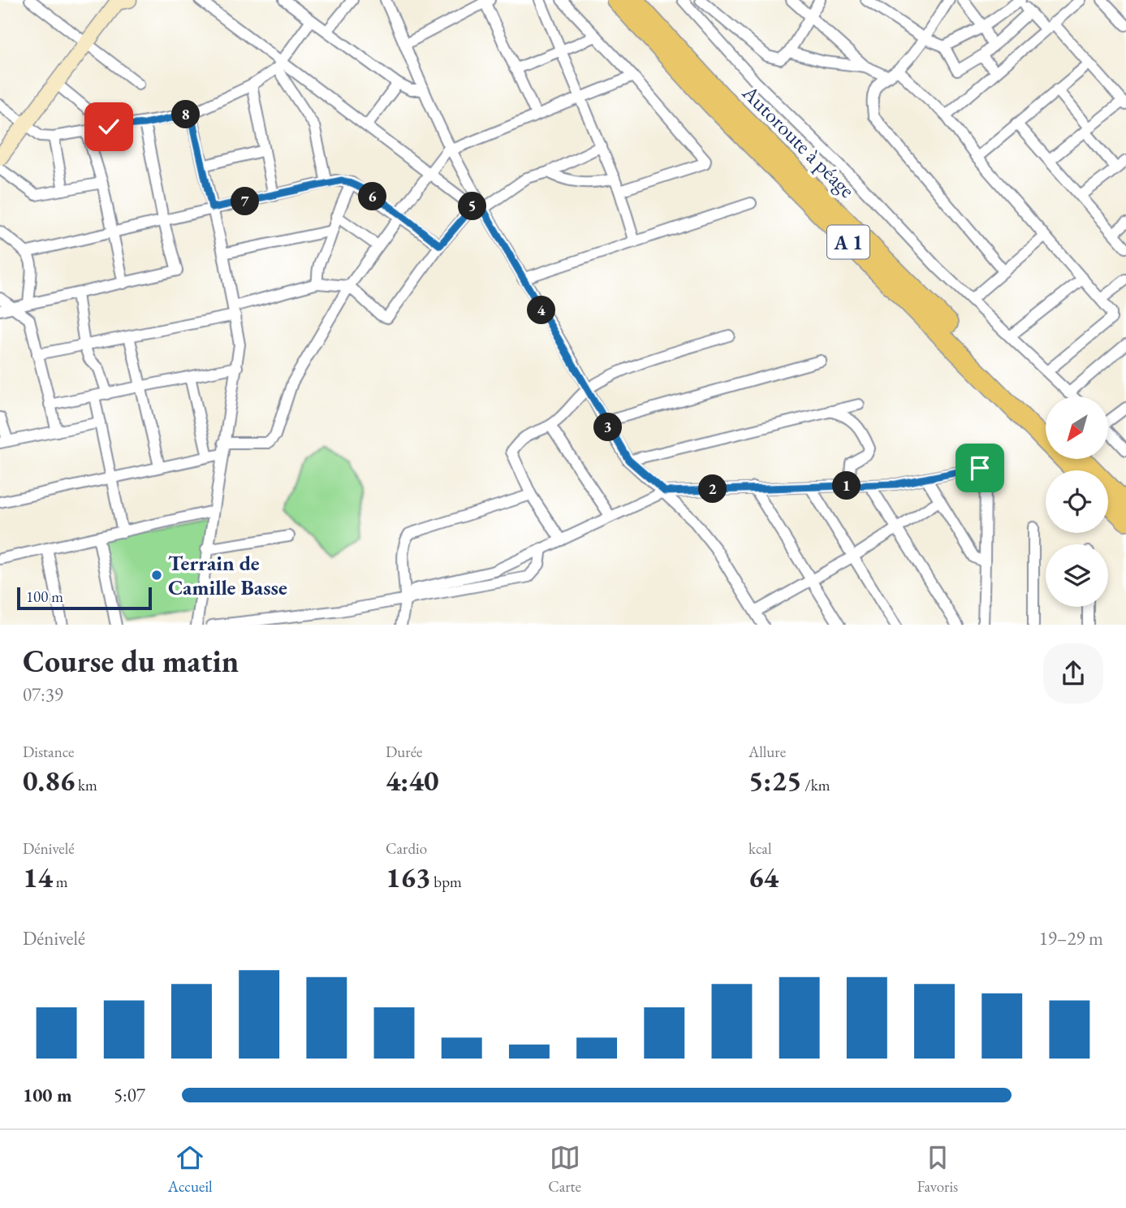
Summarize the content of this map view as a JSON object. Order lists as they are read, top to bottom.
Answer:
{
  "streets": {
    "highway": ["Autoroute à péage", "A 1"]
  },
  "places": ["Terrain de Camille Basse"],
  "scale_bar": "100 m",
  "north": "bottom left",
  "page": {
    "pins": [
      "8",
      "6",
      "7",
      "5",
      "4",
      "3",
      "1",
      "2"
    ],
    "scale": "100 m",
    "heading": ["Course du matin", "07:39"],
    "stats": [
      ["Distance", "0.86 km"],
      ["Durée", "4:40"],
      ["Allure", "5:25 /km"],
      ["Dénivelé", "14 m"],
      ["Cardio", "163 bpm"],
      ["kcal", "64"]
    ],
    "chart": ["Dénivelé", "19–29 m"],
    "list": [
      {
        "name": "100 m",
        "note": "5:07"
      }
    ],
    "tabs": ["Accueil", "Carte", "Favoris"]
  }
}
